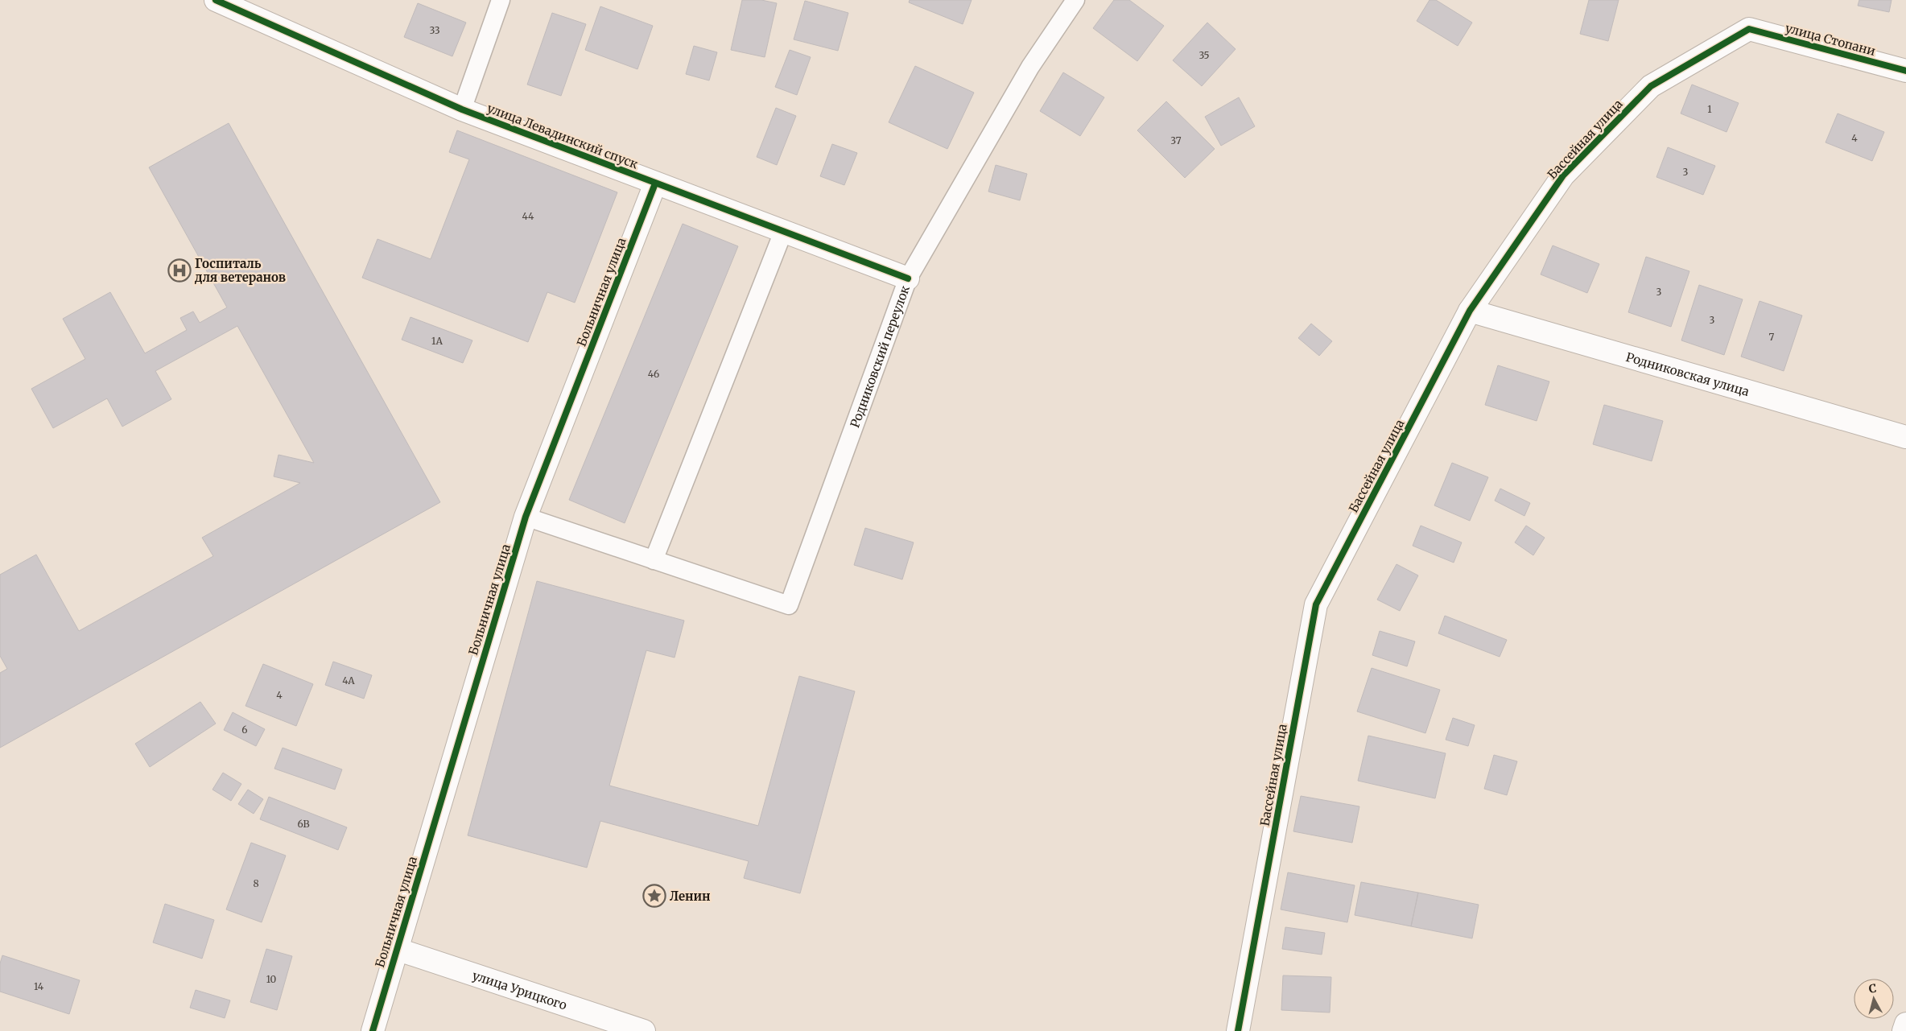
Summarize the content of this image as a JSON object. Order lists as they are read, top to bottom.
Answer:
{
  "streets": {
    "street": [
      "улица Стопани",
      "улица Левадинский спуск",
      "Бассейная улица",
      "Больничная улица",
      "Родниковская улица",
      "улица Урицкого"
    ],
    "lane": ["Родниковский переулок"]
  },
  "crossings": [
    ["улица Стопани", "Бассейная улица"],
    ["улица Левадинский спуск", "Больничная улица"],
    ["улица Левадинский спуск", "Родниковский переулок"],
    ["Бассейная улица", "Родниковская улица"],
    ["Больничная улица", "улица Урицкого"]
  ],
  "places": {
    "hospital": ["Госпиталь для ветеранов"],
    "place": ["Ленин"]
  },
  "house_numbers": [
    "33",
    "35",
    "1",
    "4",
    "37",
    "3",
    "44",
    "3",
    "3",
    "7",
    "1А",
    "46",
    "4А",
    "4",
    "6",
    "6В",
    "8",
    "10",
    "14"
  ],
  "north": "top"
}
